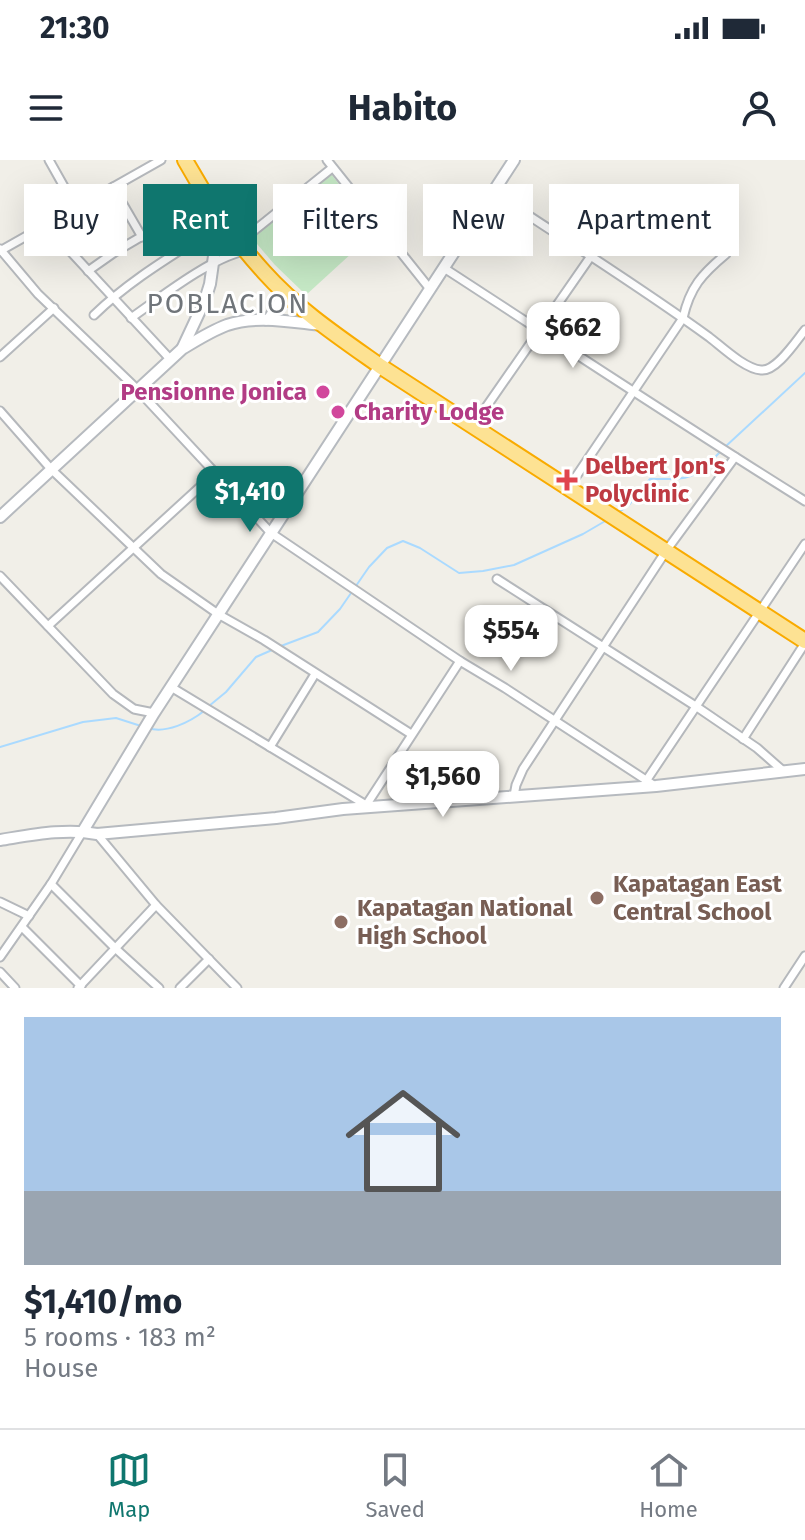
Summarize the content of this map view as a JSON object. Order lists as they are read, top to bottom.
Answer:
{
  "districts": ["POBLACION"],
  "places": {
    "other": [
      "Pensionne Jonica",
      "Charity Lodge",
      "Kapatagan East Central School",
      "Kapatagan National High School"
    ],
    "health": ["Delbert Jon's Polyclinic"]
  },
  "page": {
    "status": "21:30",
    "header": "Habito",
    "chip": [
      "Buy",
      "Rent",
      "Filters",
      "New",
      "Apartment"
    ],
    "price": [
      "$662",
      "$1,410",
      "$554",
      "$1,560"
    ],
    "list": [
      {
        "name": "$1,410/mo",
        "note": "5 rooms · 183 m² · House"
      }
    ],
    "tabs": ["Map", "Saved", "Home"]
  }
}
